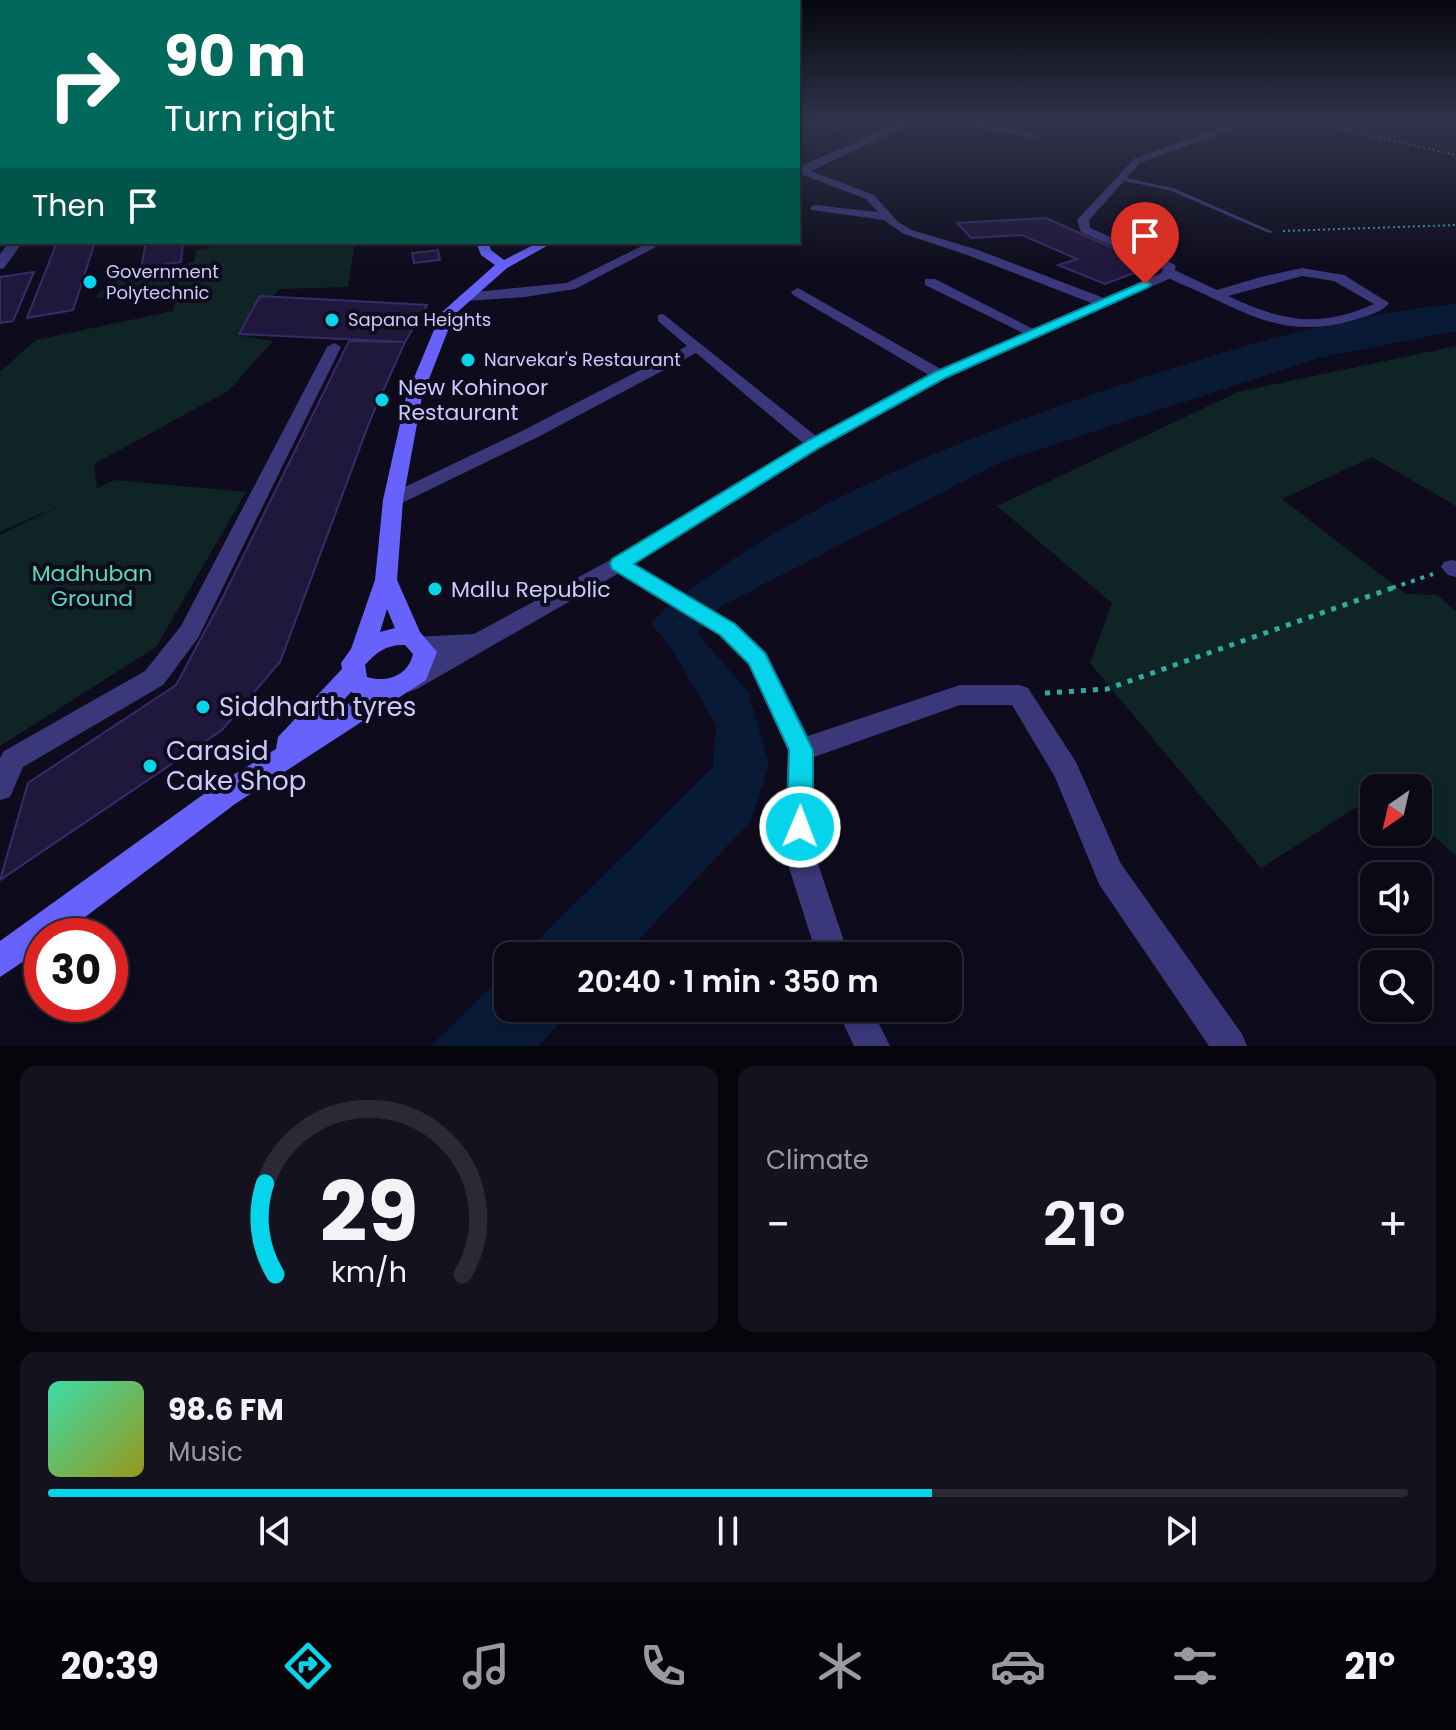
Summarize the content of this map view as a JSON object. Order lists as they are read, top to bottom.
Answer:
{
  "parks": ["Madhuban Ground"],
  "places": [
    "Government Polytechnic",
    "Sapana Heights",
    "Narvekar's Restaurant",
    "New Kohinoor Restaurant",
    "Mallu Republic",
    "Siddharth tyres",
    "Carasid Cake Shop"
  ],
  "north": "bottom left",
  "page": {
    "turn": ["90 m", "Turn right"],
    "then": "Then",
    "limit": "30",
    "trip": "20:40 · 1 min · 350 m",
    "tile": "Climate",
    "heat": ["−", "21°", "+"],
    "song": ["98.6 FM", "Music"],
    "tabs": ["20:39", "21°"],
    "gauge": ["29", "km/h"]
  }
}
